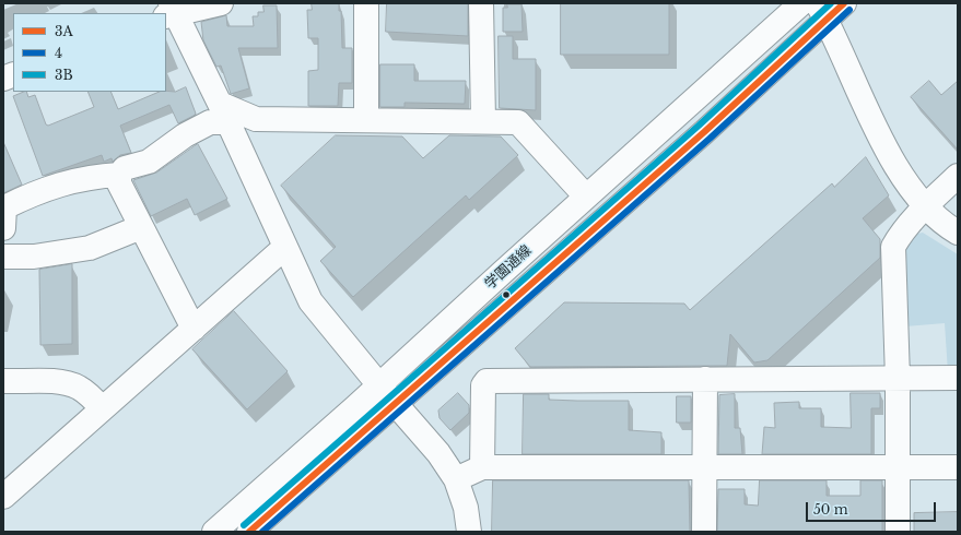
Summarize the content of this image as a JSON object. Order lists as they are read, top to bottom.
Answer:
{
  "streets": {
    "street": ["学園通線"]
  },
  "lines": ["transit line 3A", "transit line 3B", "transit line 4"],
  "legend": ["3A", "4", "3B"],
  "scale_bar": "50 m"
}
